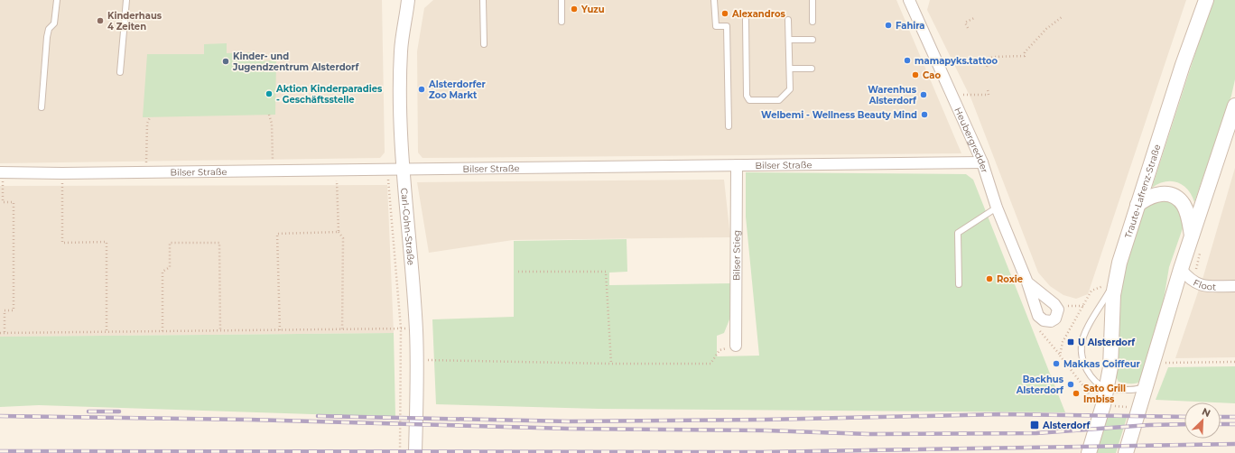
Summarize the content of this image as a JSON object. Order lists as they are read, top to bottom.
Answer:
{
  "streets": {
    "main road": ["Traute-Lafrenz-Straße"],
    "street": [
      "Heubergredder",
      "Bilser Straße",
      "Carl-Cohn-Straße",
      "Bilser Stieg",
      "Floot"
    ]
  },
  "crossings": [
    ["Heubergredder", "Bilser Straße"],
    ["Bilser Straße", "Carl-Cohn-Straße"],
    ["Bilser Straße", "Bilser Stieg"]
  ],
  "places": {
    "other": [
      "Yuzu",
      "Alexandros",
      "Kinderhaus 4 Zeiten",
      "Fahira",
      "mamapyks.tattoo",
      "Kinder- und Jugendzentrum Alsterdorf",
      "Cao",
      "Alsterdorfer Zoo Markt",
      "Aktion Kinderparadies - Geschäftsstelle",
      "Warenhus Alsterdorf",
      "Welbemi - Wellness Beauty Mind",
      "Roxie",
      "Makkas Coiffeur",
      "Backhus Alsterdorf",
      "Sato Grill Imbiss"
    ],
    "transit": ["U Alsterdorf", "Alsterdorf"]
  },
  "north": "top right"
}
